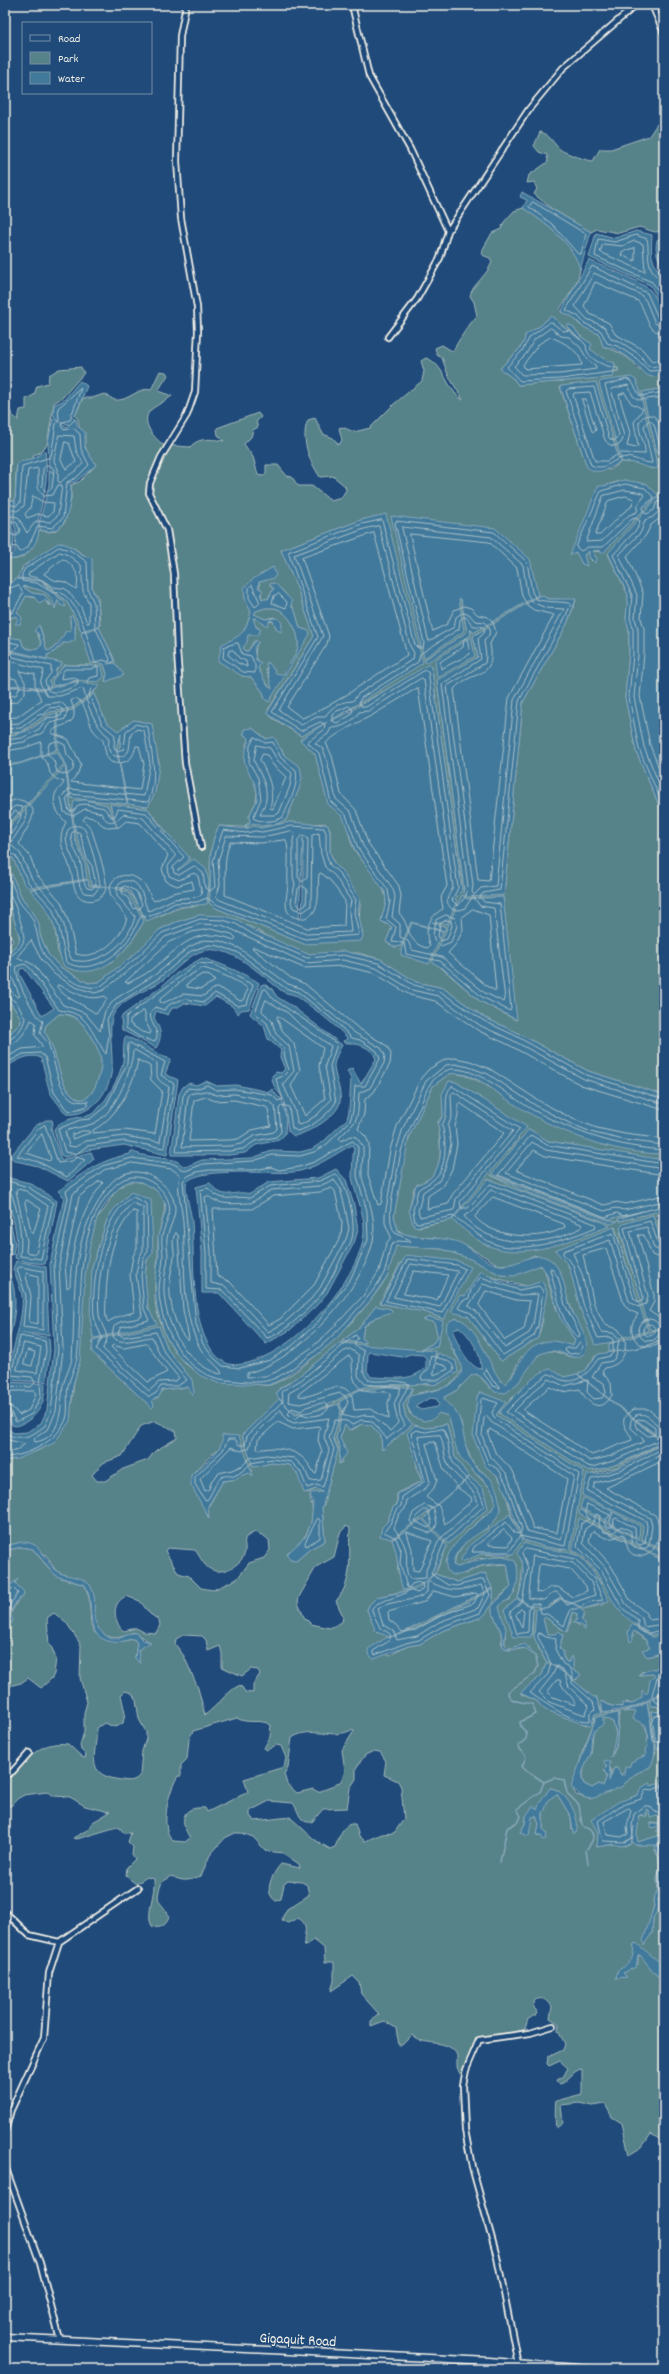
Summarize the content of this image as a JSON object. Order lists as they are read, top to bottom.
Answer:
{
  "streets": {
    "main road": ["Gigaquit Road"]
  },
  "legend": ["Road", "Park", "Water"]
}
